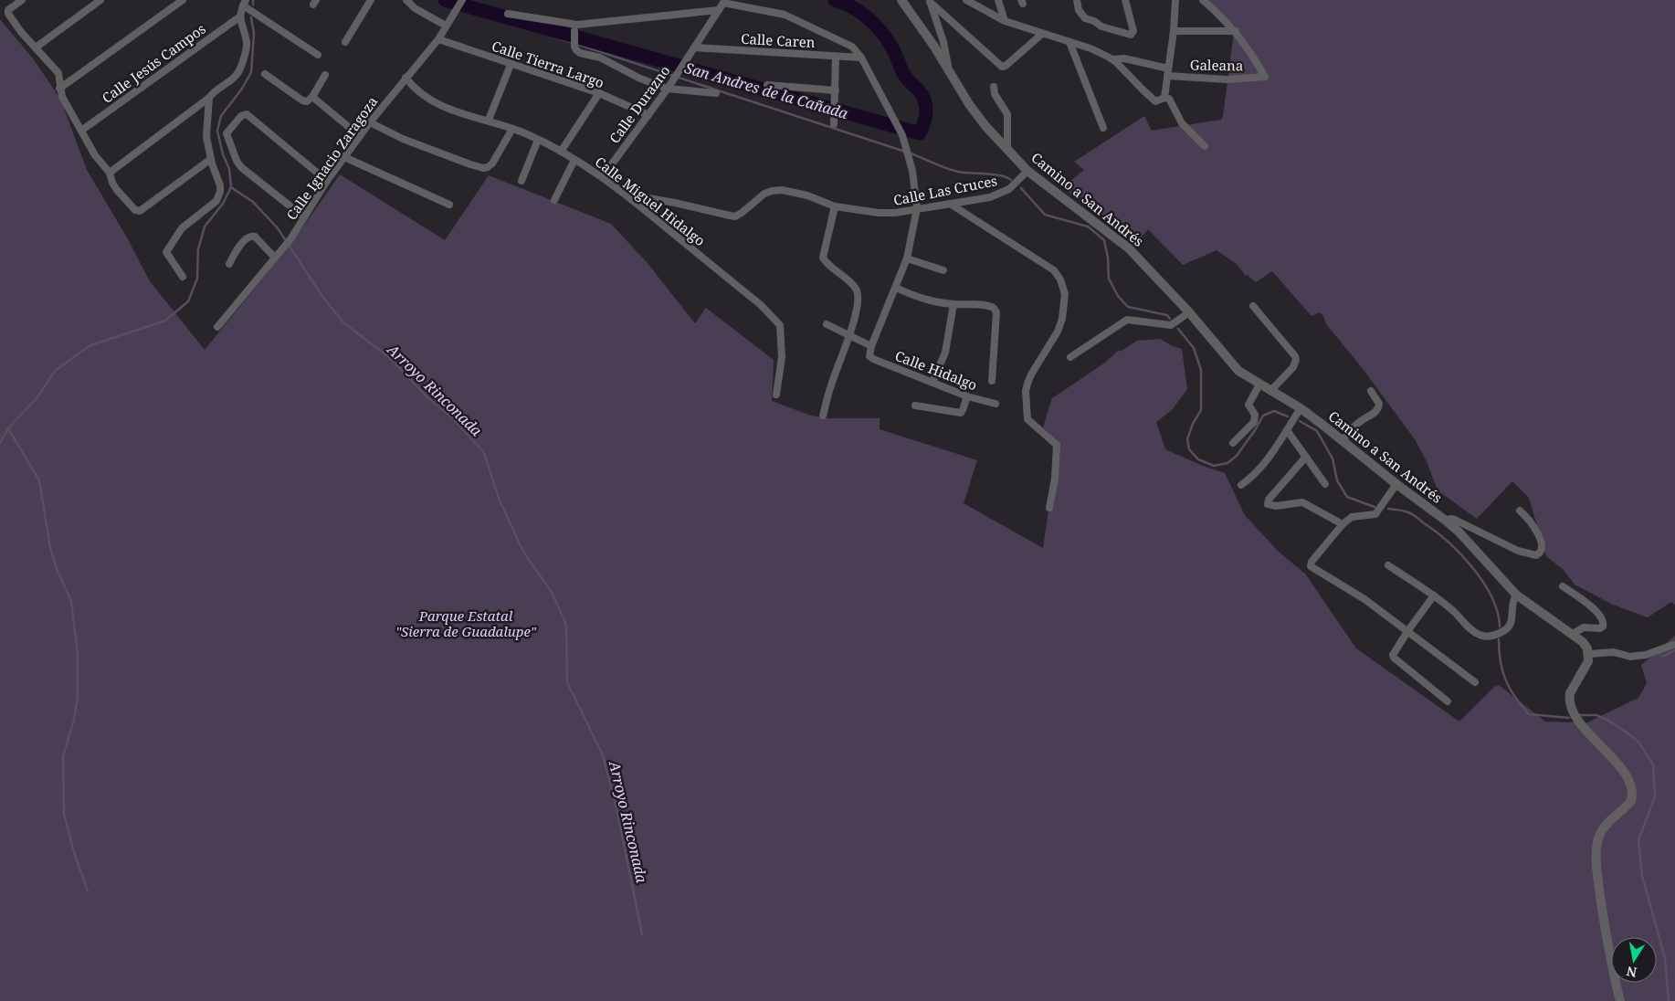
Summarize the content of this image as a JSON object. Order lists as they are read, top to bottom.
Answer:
{
  "streets": {
    "street": [
      "Calle Caren",
      "Calle Jesús Campos",
      "Calle Tierra Largo",
      "Galeana",
      "Calle Durazno",
      "Calle Ignacio Zaragoza",
      "Calle Las Cruces",
      "Camino a San Andrés",
      "Calle Miguel Hidalgo",
      "Calle Hidalgo"
    ]
  },
  "crossings": [
    ["Calle Caren", "Calle Durazno"],
    ["Calle Tierra Largo", "Calle Durazno"],
    ["Calle Tierra Largo", "Calle Ignacio Zaragoza"],
    ["Calle Durazno", "Calle Miguel Hidalgo"],
    ["Calle Ignacio Zaragoza", "Calle Miguel Hidalgo"],
    ["Calle Las Cruces", "Camino a San Andrés"],
    ["Calle Las Cruces", "Calle Miguel Hidalgo"]
  ],
  "water": ["San Andres de la Cañada", "Arroyo Rinconada"],
  "parks": ["Parque Estatal \"Sierra de Guadalupe\""],
  "north": "bottom"
}
